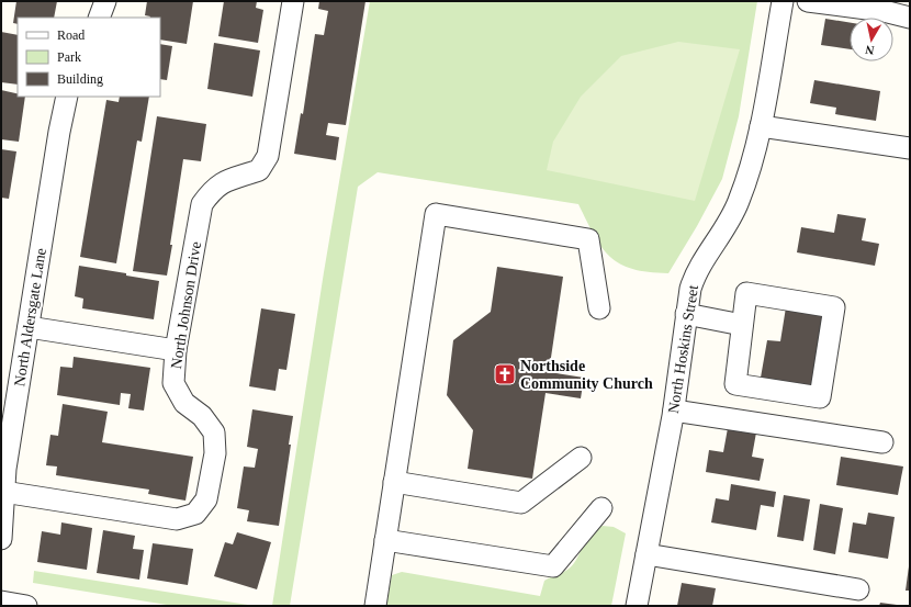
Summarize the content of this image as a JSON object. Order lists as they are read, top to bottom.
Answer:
{
  "streets": {
    "street": ["North Johnson Drive", "North Aldersgate Lane", "North Hoskins Street"]
  },
  "crossings": [
    ["North Johnson Drive", "North Aldersgate Lane"]
  ],
  "places": {
    "church": ["Northside Community Church"]
  },
  "legend": ["Road", "Park", "Building"],
  "north": "bottom"
}
